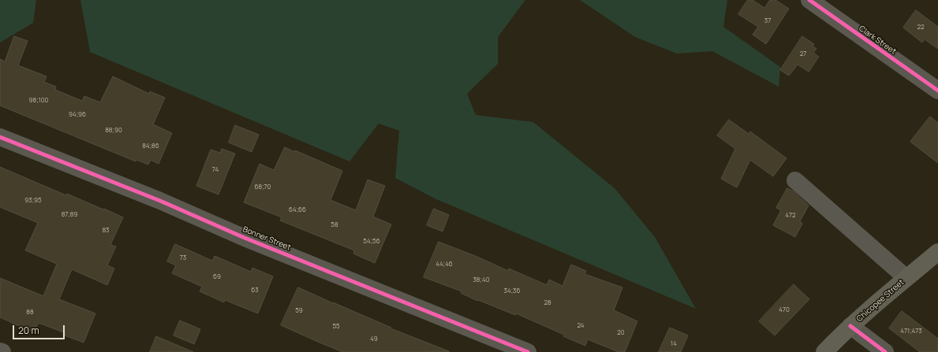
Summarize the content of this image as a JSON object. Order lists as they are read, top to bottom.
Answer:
{
  "streets": {
    "main road": ["Chicopee Street"],
    "street": ["Clark Street", "Bonner Street"]
  },
  "house_numbers": [
    "37",
    "22",
    "27",
    "98;100",
    "94;96",
    "88;90",
    "84;86",
    "74",
    "68;70",
    "93;95",
    "64;66",
    "87;89",
    "472",
    "58",
    "83",
    "54;56",
    "73",
    "44;46",
    "69",
    "38;40",
    "63",
    "34;36",
    "28",
    "470",
    "59",
    "88",
    "24",
    "55",
    "471;473",
    "20",
    "49",
    "14"
  ],
  "scale_bar": "20 m"
}
